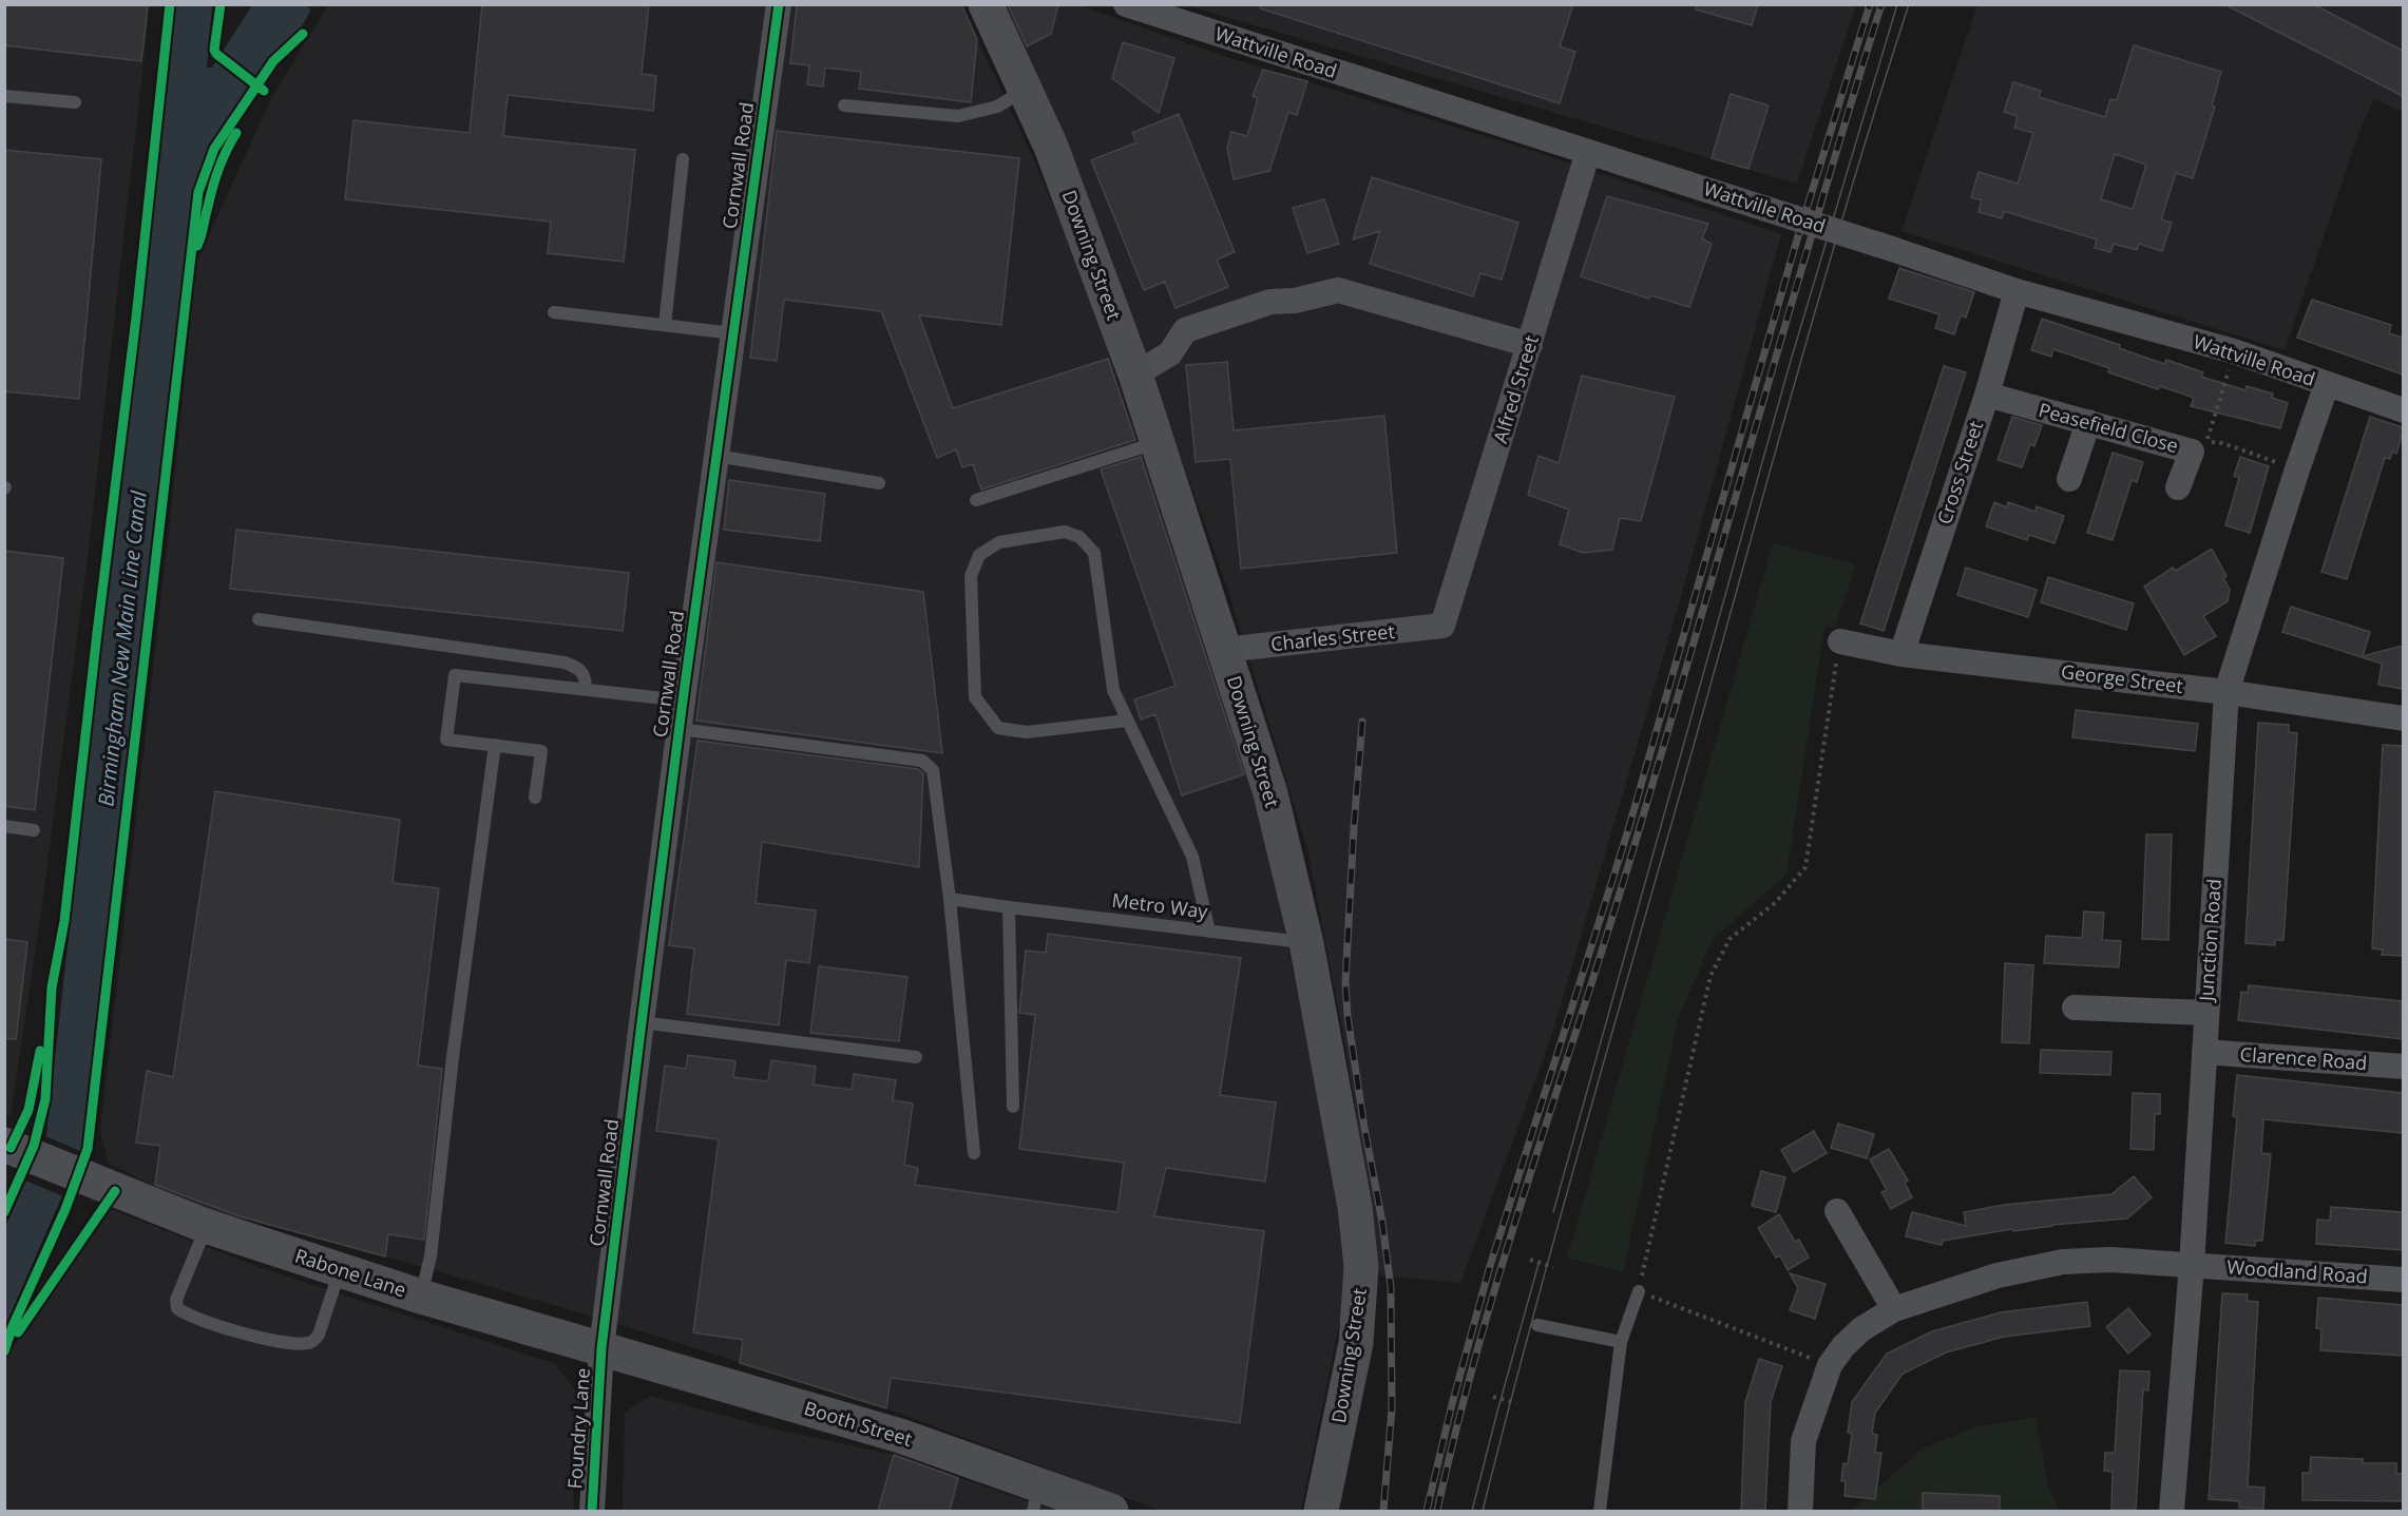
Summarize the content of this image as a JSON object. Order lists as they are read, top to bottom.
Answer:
{
  "streets": {
    "street": [
      "Wattville Road",
      "Cornwall Road",
      "Downing Street",
      "Alfred Street",
      "Peasefield Close",
      "Cross Street",
      "Charles Street",
      "George Street",
      "Junction Road",
      "Clarence Road",
      "Woodland Road",
      "Rabone Lane",
      "Booth Street",
      "Foundry Lane"
    ],
    "lane": ["Metro Way"]
  },
  "crossings": [
    ["Wattville Road", "Alfred Street"],
    ["Wattville Road", "Cross Street"],
    ["Wattville Road", "Junction Road"],
    ["Cornwall Road", "Rabone Lane"],
    ["Cornwall Road", "Booth Street"],
    ["Cornwall Road", "Foundry Lane"],
    ["Downing Street", "Charles Street"],
    ["Downing Street", "Metro Way"],
    ["Alfred Street", "Charles Street"],
    ["Peasefield Close", "Cross Street"],
    ["Cross Street", "George Street"],
    ["George Street", "Junction Road"],
    ["Junction Road", "Clarence Road"],
    ["Junction Road", "Woodland Road"],
    ["Rabone Lane", "Booth Street"],
    ["Rabone Lane", "Foundry Lane"],
    ["Booth Street", "Foundry Lane"]
  ],
  "water": ["Birmingham New Main Line Canal"]
}
